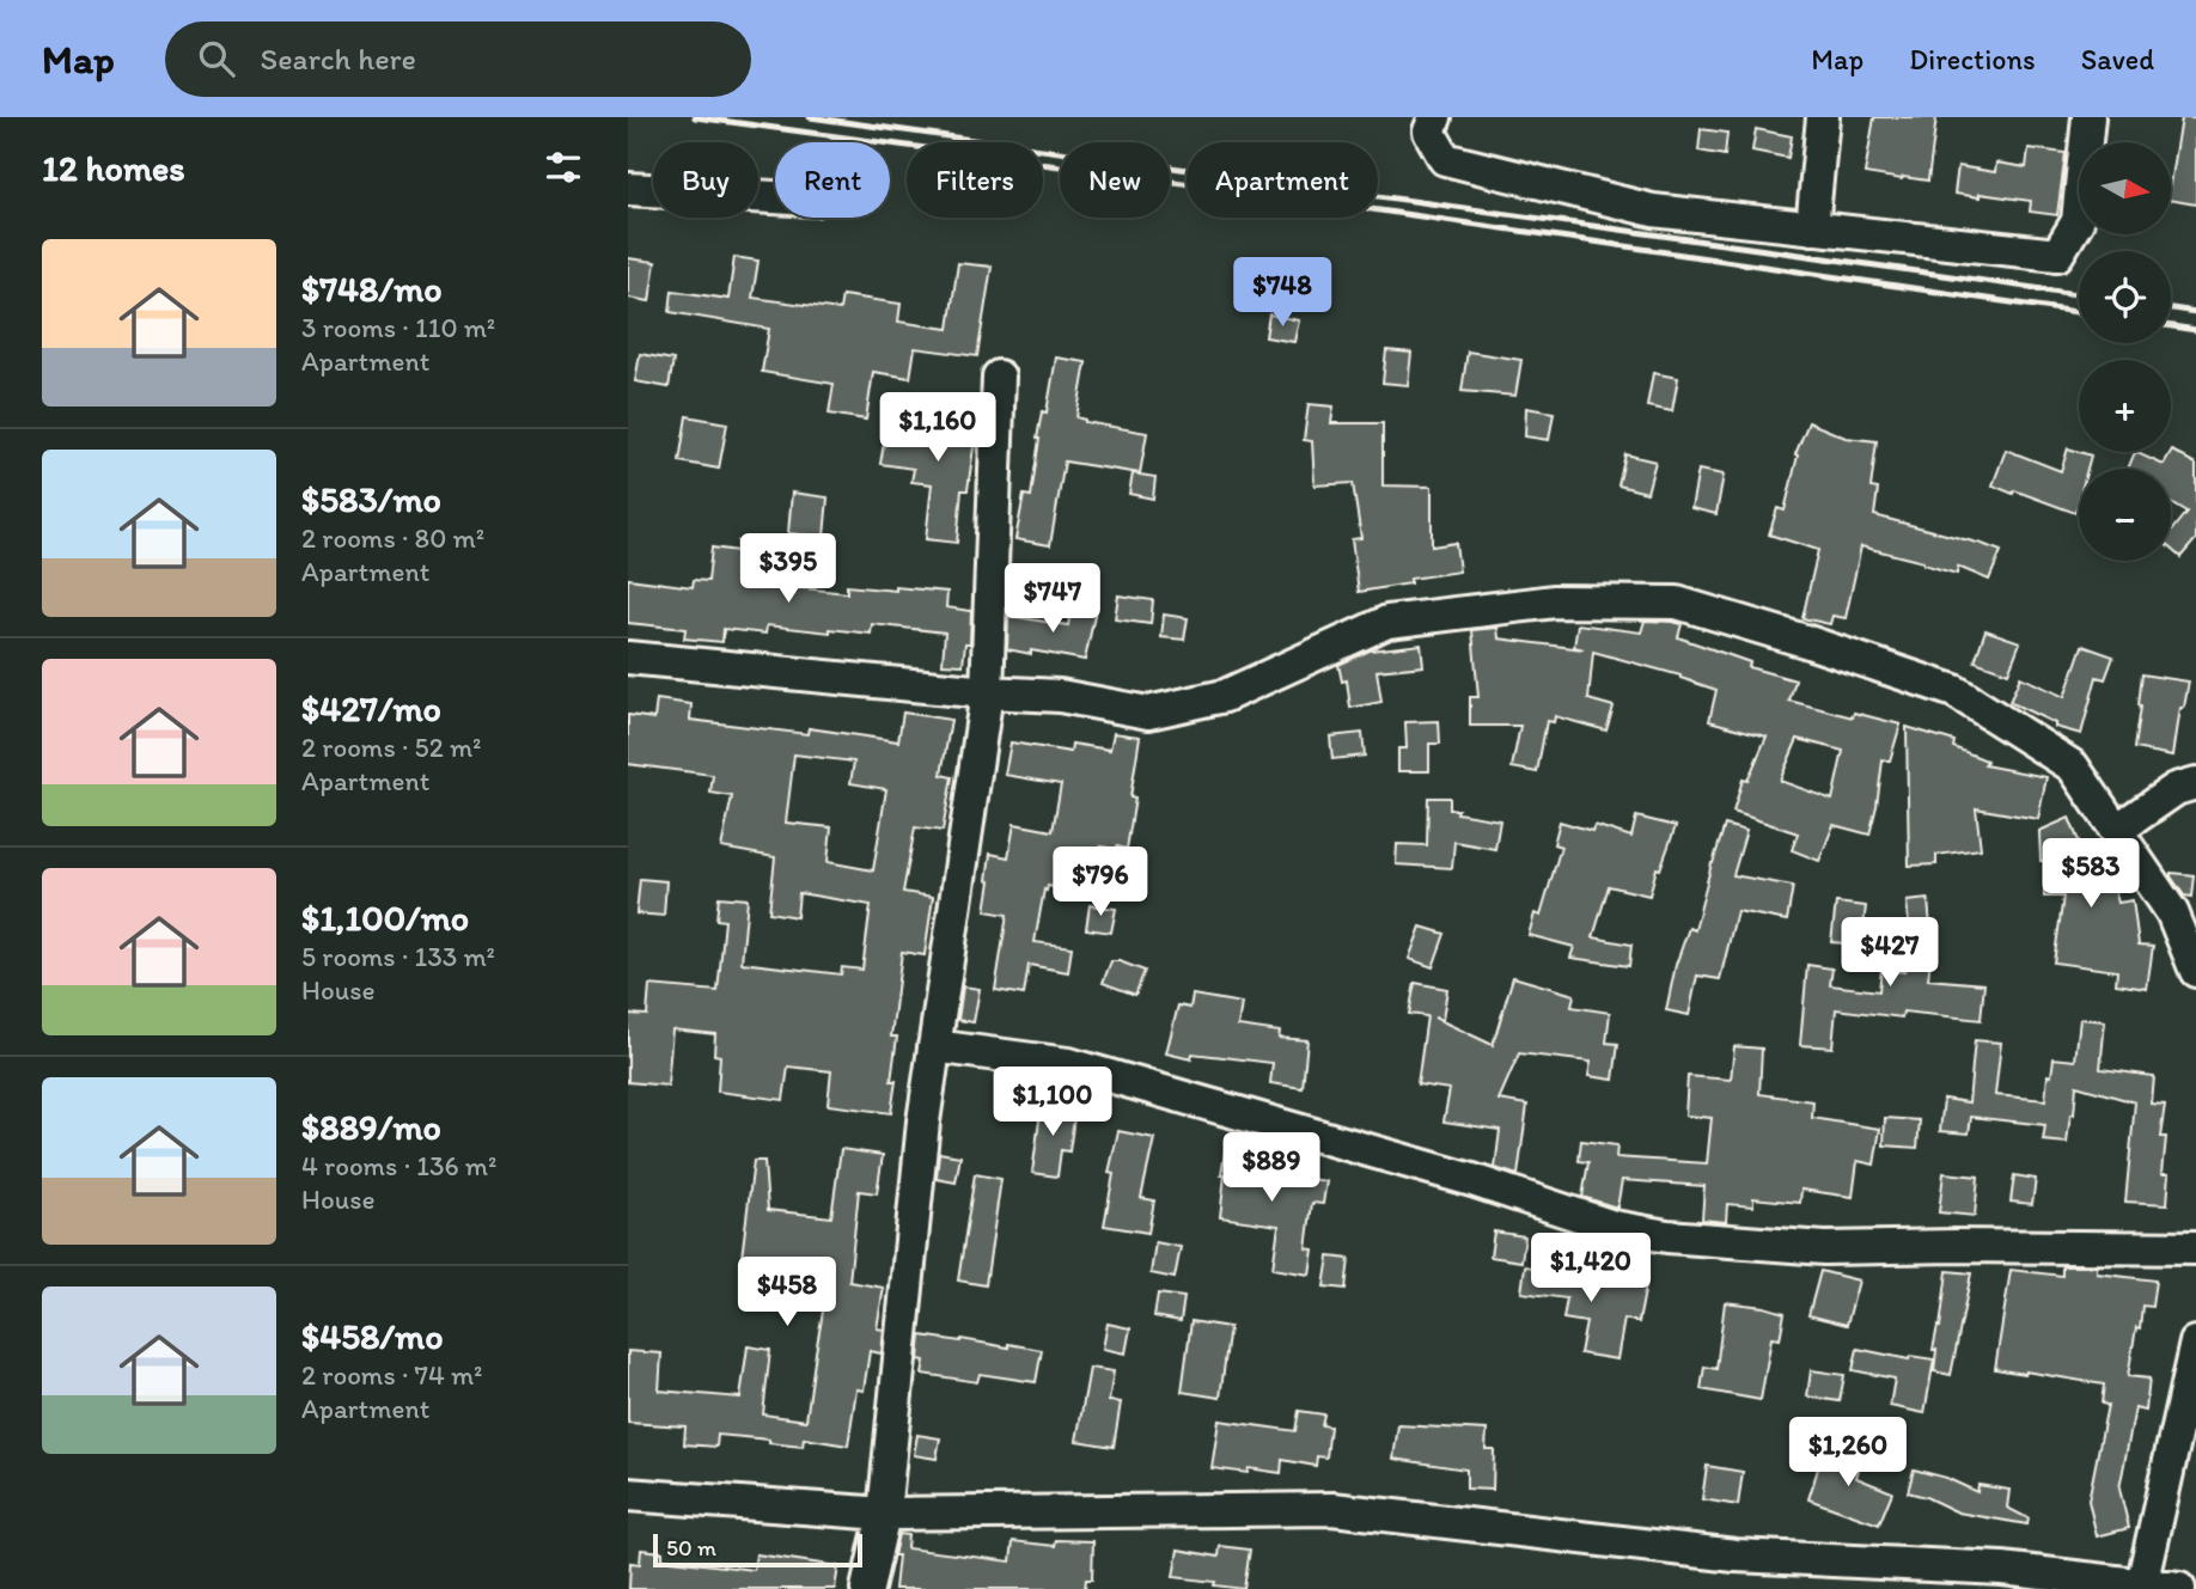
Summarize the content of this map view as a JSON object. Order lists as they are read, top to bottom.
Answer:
{
  "scale_bar": "50 m",
  "north": "right",
  "page": {
    "header": "Map",
    "search": "Search here",
    "nav": ["Map", "Directions", "Saved"],
    "heading": "12 homes",
    "map_buttons": ["+", "−"],
    "chip": [
      "Buy",
      "Rent",
      "Filters",
      "New",
      "Apartment"
    ],
    "list": [
      {
        "name": "$748/mo",
        "note": "3 rooms · 110 m² · Apartment"
      },
      {
        "name": "$583/mo",
        "note": "2 rooms · 80 m² · Apartment"
      },
      {
        "name": "$427/mo",
        "note": "2 rooms · 52 m² · Apartment"
      },
      {
        "name": "$1,100/mo",
        "note": "5 rooms · 133 m² · House"
      },
      {
        "name": "$889/mo",
        "note": "4 rooms · 136 m² · House"
      },
      {
        "name": "$458/mo",
        "note": "2 rooms · 74 m² · Apartment"
      }
    ],
    "price": [
      "$748",
      "$1,160",
      "$395",
      "$747",
      "$583",
      "$796",
      "$427",
      "$1,100",
      "$889",
      "$1,420",
      "$458",
      "$1,260"
    ],
    "scale": "50 m"
  }
}
